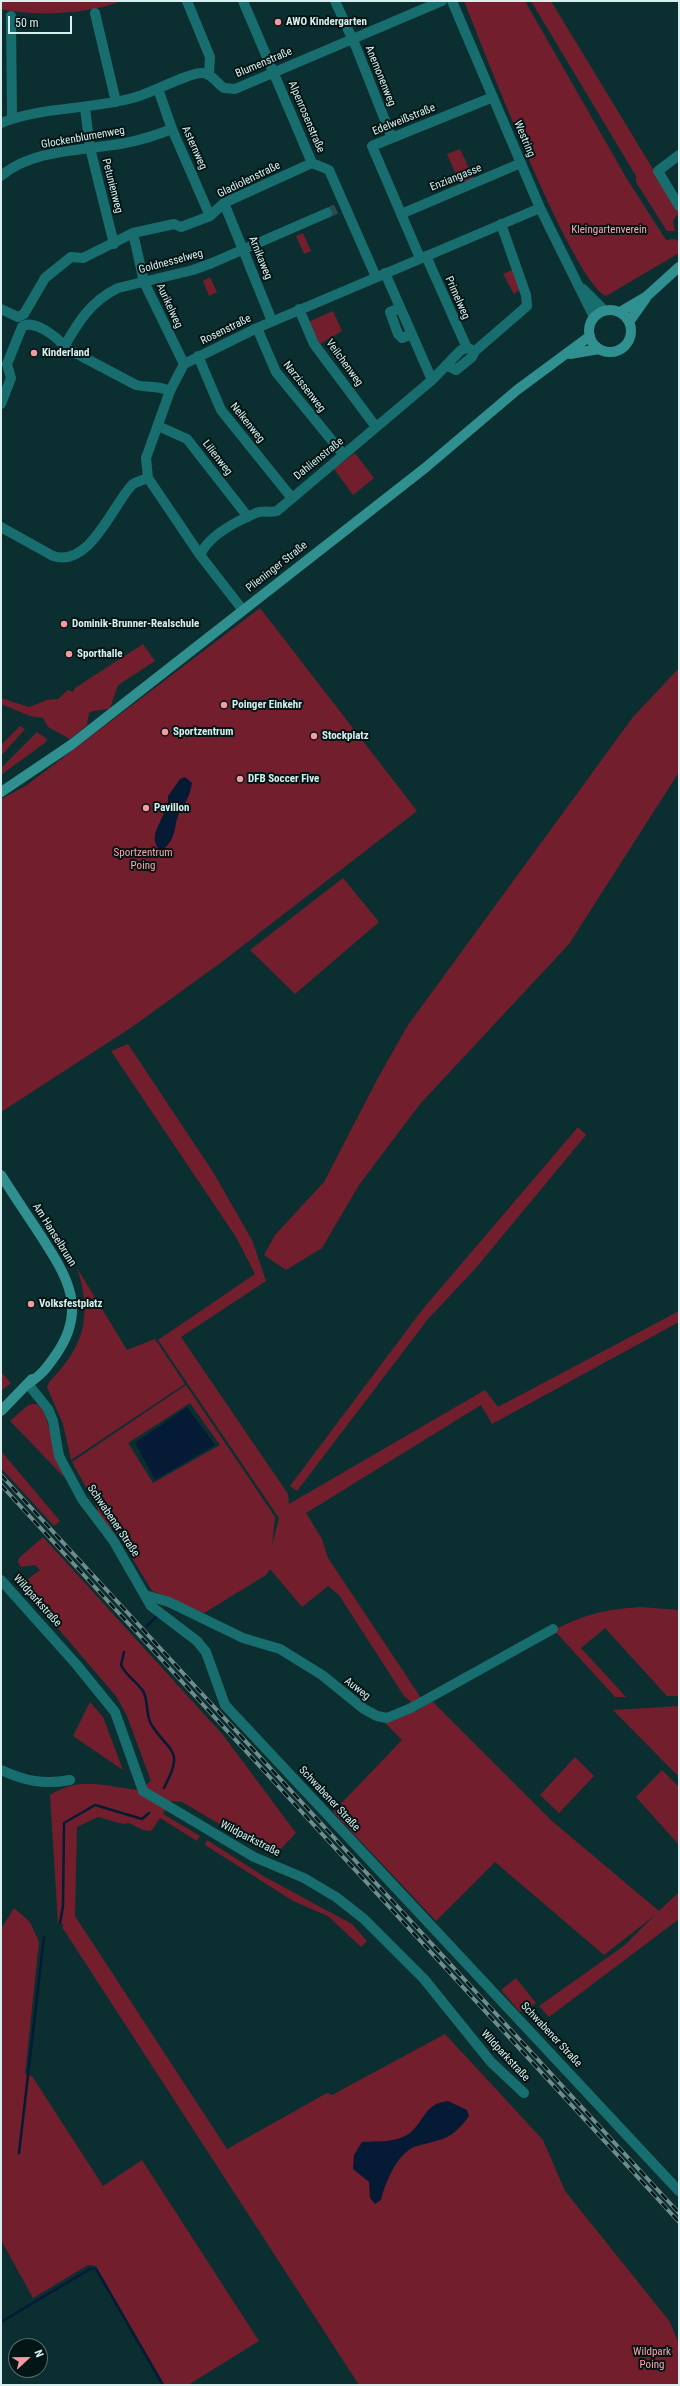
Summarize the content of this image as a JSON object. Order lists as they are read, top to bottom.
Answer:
{
  "streets": {
    "street": [
      "Blumenstraße",
      "Anemonenweg",
      "Alpenrosenstraße",
      "Edelweißstraße",
      "Glockenblumenweg",
      "Westring",
      "Asternweg",
      "Enziangasse",
      "Gladiolenstraße",
      "Petunienweg",
      "Arnikaweg",
      "Goldnesselweg",
      "Primelweg",
      "Aurikelweg",
      "Rosenstraße",
      "Veilchenweg",
      "Narzissenweg",
      "Nelkenweg",
      "Lilienweg",
      "Dahlienstraße",
      "Plieninger Straße",
      "Am Hanselbrunn",
      "Schwabener Straße",
      "Wildparkstraße",
      "Auweg"
    ]
  },
  "crossings": [
    ["Blumenstraße", "Anemonenweg"],
    ["Blumenstraße", "Alpenrosenstraße"],
    ["Anemonenweg", "Edelweißstraße"],
    ["Alpenrosenstraße", "Gladiolenstraße"],
    ["Alpenrosenstraße", "Goldnesselweg"],
    ["Alpenrosenstraße", "Rosenstraße"],
    ["Alpenrosenstraße", "Dahlienstraße"],
    ["Edelweißstraße", "Westring"],
    ["Edelweißstraße", "Enziangasse"],
    ["Edelweißstraße", "Primelweg"],
    ["Edelweißstraße", "Rosenstraße"],
    ["Glockenblumenweg", "Asternweg"],
    ["Glockenblumenweg", "Petunienweg"],
    ["Westring", "Enziangasse"],
    ["Westring", "Rosenstraße"],
    ["Westring", "Plieninger Straße"],
    ["Asternweg", "Gladiolenstraße"],
    ["Gladiolenstraße", "Petunienweg"],
    ["Gladiolenstraße", "Arnikaweg"],
    ["Gladiolenstraße", "Aurikelweg"],
    ["Arnikaweg", "Goldnesselweg"],
    ["Arnikaweg", "Rosenstraße"],
    ["Goldnesselweg", "Aurikelweg"],
    ["Primelweg", "Rosenstraße"],
    ["Primelweg", "Dahlienstraße"],
    ["Aurikelweg", "Rosenstraße"],
    ["Rosenstraße", "Veilchenweg"],
    ["Rosenstraße", "Narzissenweg"],
    ["Rosenstraße", "Nelkenweg"],
    ["Rosenstraße", "Dahlienstraße"],
    ["Veilchenweg", "Dahlienstraße"],
    ["Narzissenweg", "Dahlienstraße"],
    ["Nelkenweg", "Dahlienstraße"],
    ["Lilienweg", "Dahlienstraße"],
    ["Am Hanselbrunn", "Schwabener Straße"],
    ["Schwabener Straße", "Auweg"]
  ],
  "parks": ["Kleingartenverein", "Sportzentrum Poing", "Wildpark Poing"],
  "places": [
    "AWO Kindergarten",
    "Kinderland",
    "Dominik-Brunner-Realschule",
    "Sporthalle",
    "Poinger Einkehr",
    "Sportzentrum",
    "Stockplatz",
    "DFB Soccer Five",
    "Pavillon",
    "Volksfestplatz"
  ],
  "scale_bar": "50 m",
  "north": "right"
}
